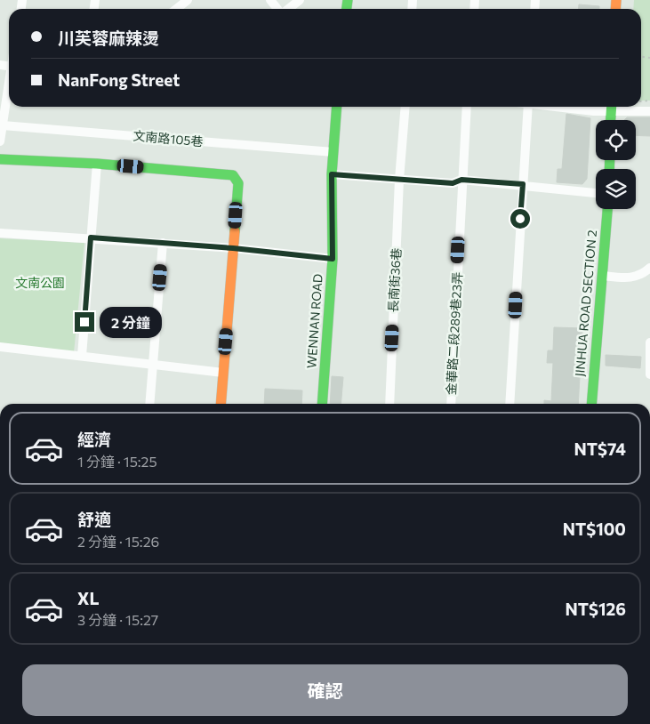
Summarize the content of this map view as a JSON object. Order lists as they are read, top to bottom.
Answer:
{
  "streets": {
    "street": [
      "文南路105巷",
      "長南街36巷",
      "JINHUA ROAD SECTION 2",
      "WENNAN ROAD",
      "金華路二段289巷23弄"
    ]
  },
  "crossings": [
    ["文南路105巷", "WENNAN ROAD"]
  ],
  "parks": ["文南公園"],
  "page": {
    "banner": ["川芙蓉麻辣燙", "NanFong Street"],
    "bubble": "2 分鐘",
    "list": [
      {
        "name": "經濟",
        "note": "1 分鐘 · 15:25",
        "value": "NT$74"
      },
      {
        "name": "舒適",
        "note": "2 分鐘 · 15:26",
        "value": "NT$100"
      },
      {
        "name": "XL",
        "note": "3 分鐘 · 15:27",
        "value": "NT$126"
      }
    ],
    "buttons": "確認"
  }
}
